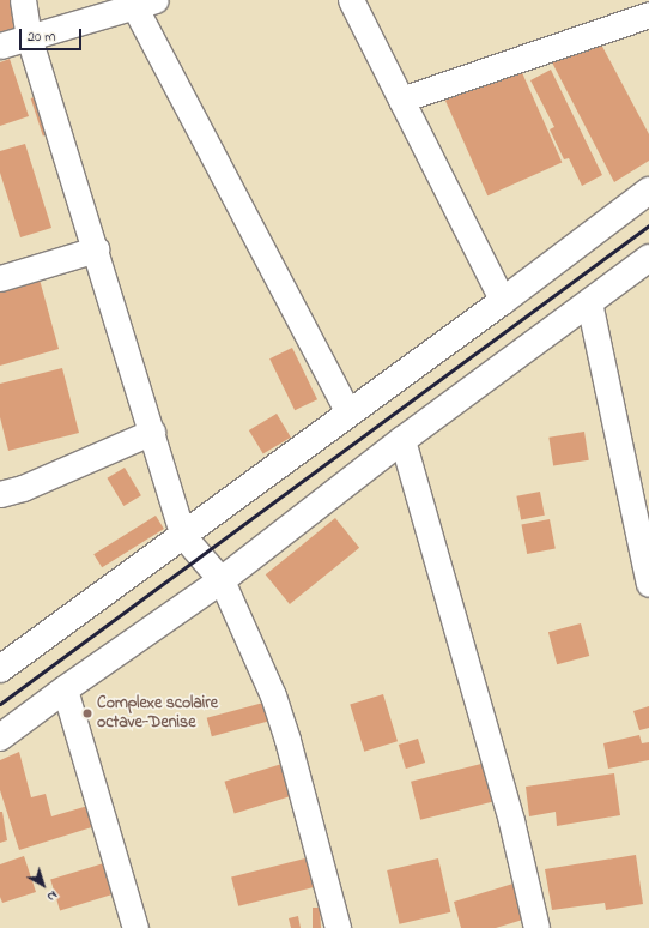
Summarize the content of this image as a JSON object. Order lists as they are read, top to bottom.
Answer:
{
  "places": ["Complexe scolaire octave-Denise"],
  "scale_bar": "20 m",
  "north": "bottom right"
}
